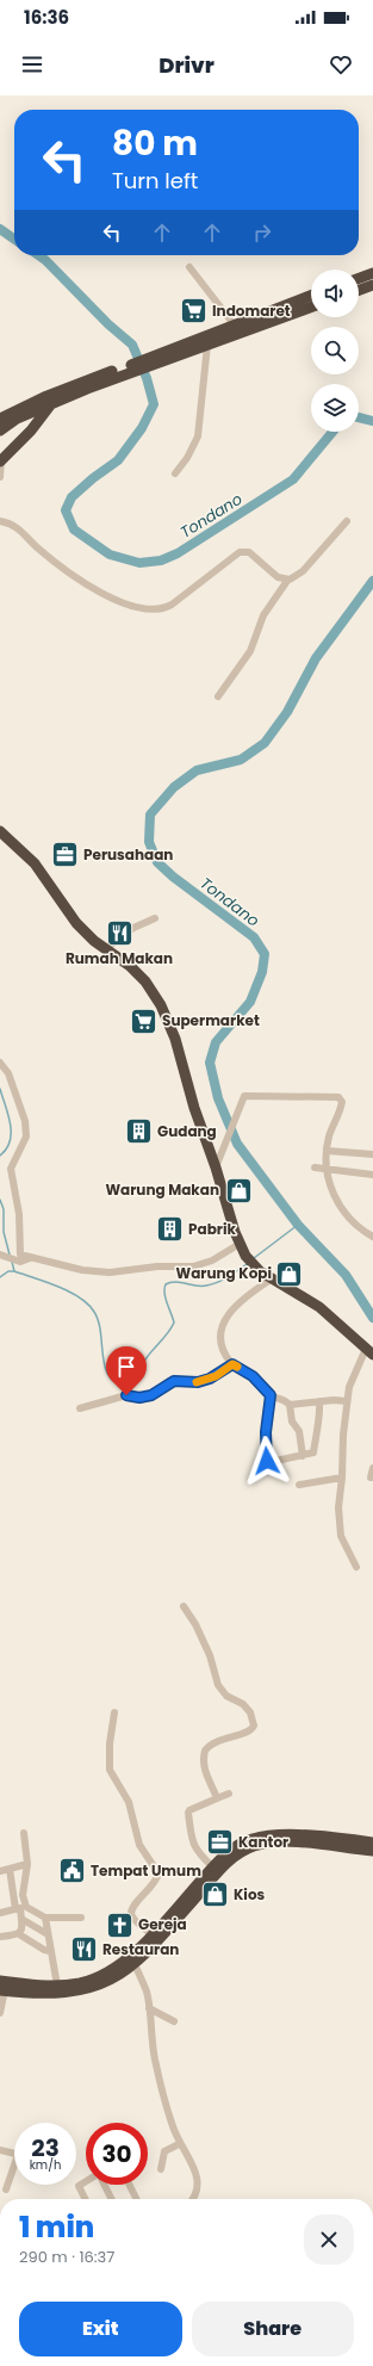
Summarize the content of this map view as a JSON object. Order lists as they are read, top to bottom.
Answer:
{
  "water": ["Tondano"],
  "places": {
    "supermarket": ["Indomaret", "Supermarket"],
    "office": ["Perusahaan", "Kantor"],
    "restaurant": ["Rumah Makan", "Restauran"],
    "building": ["Gudang", "Pabrik"],
    "shop": ["Warung Makan", "Warung Kopi", "Kios"],
    "public building": ["Tempat Umum"],
    "church": ["Gereja"]
  },
  "page": {
    "status": "16:36",
    "header": "Drivr",
    "turn": ["80 m", "Turn left"],
    "speed": "23 km/h",
    "limit": "30",
    "heading": ["1 min", "290 m · 16:37"],
    "buttons": ["Exit", "Share"]
  }
}
